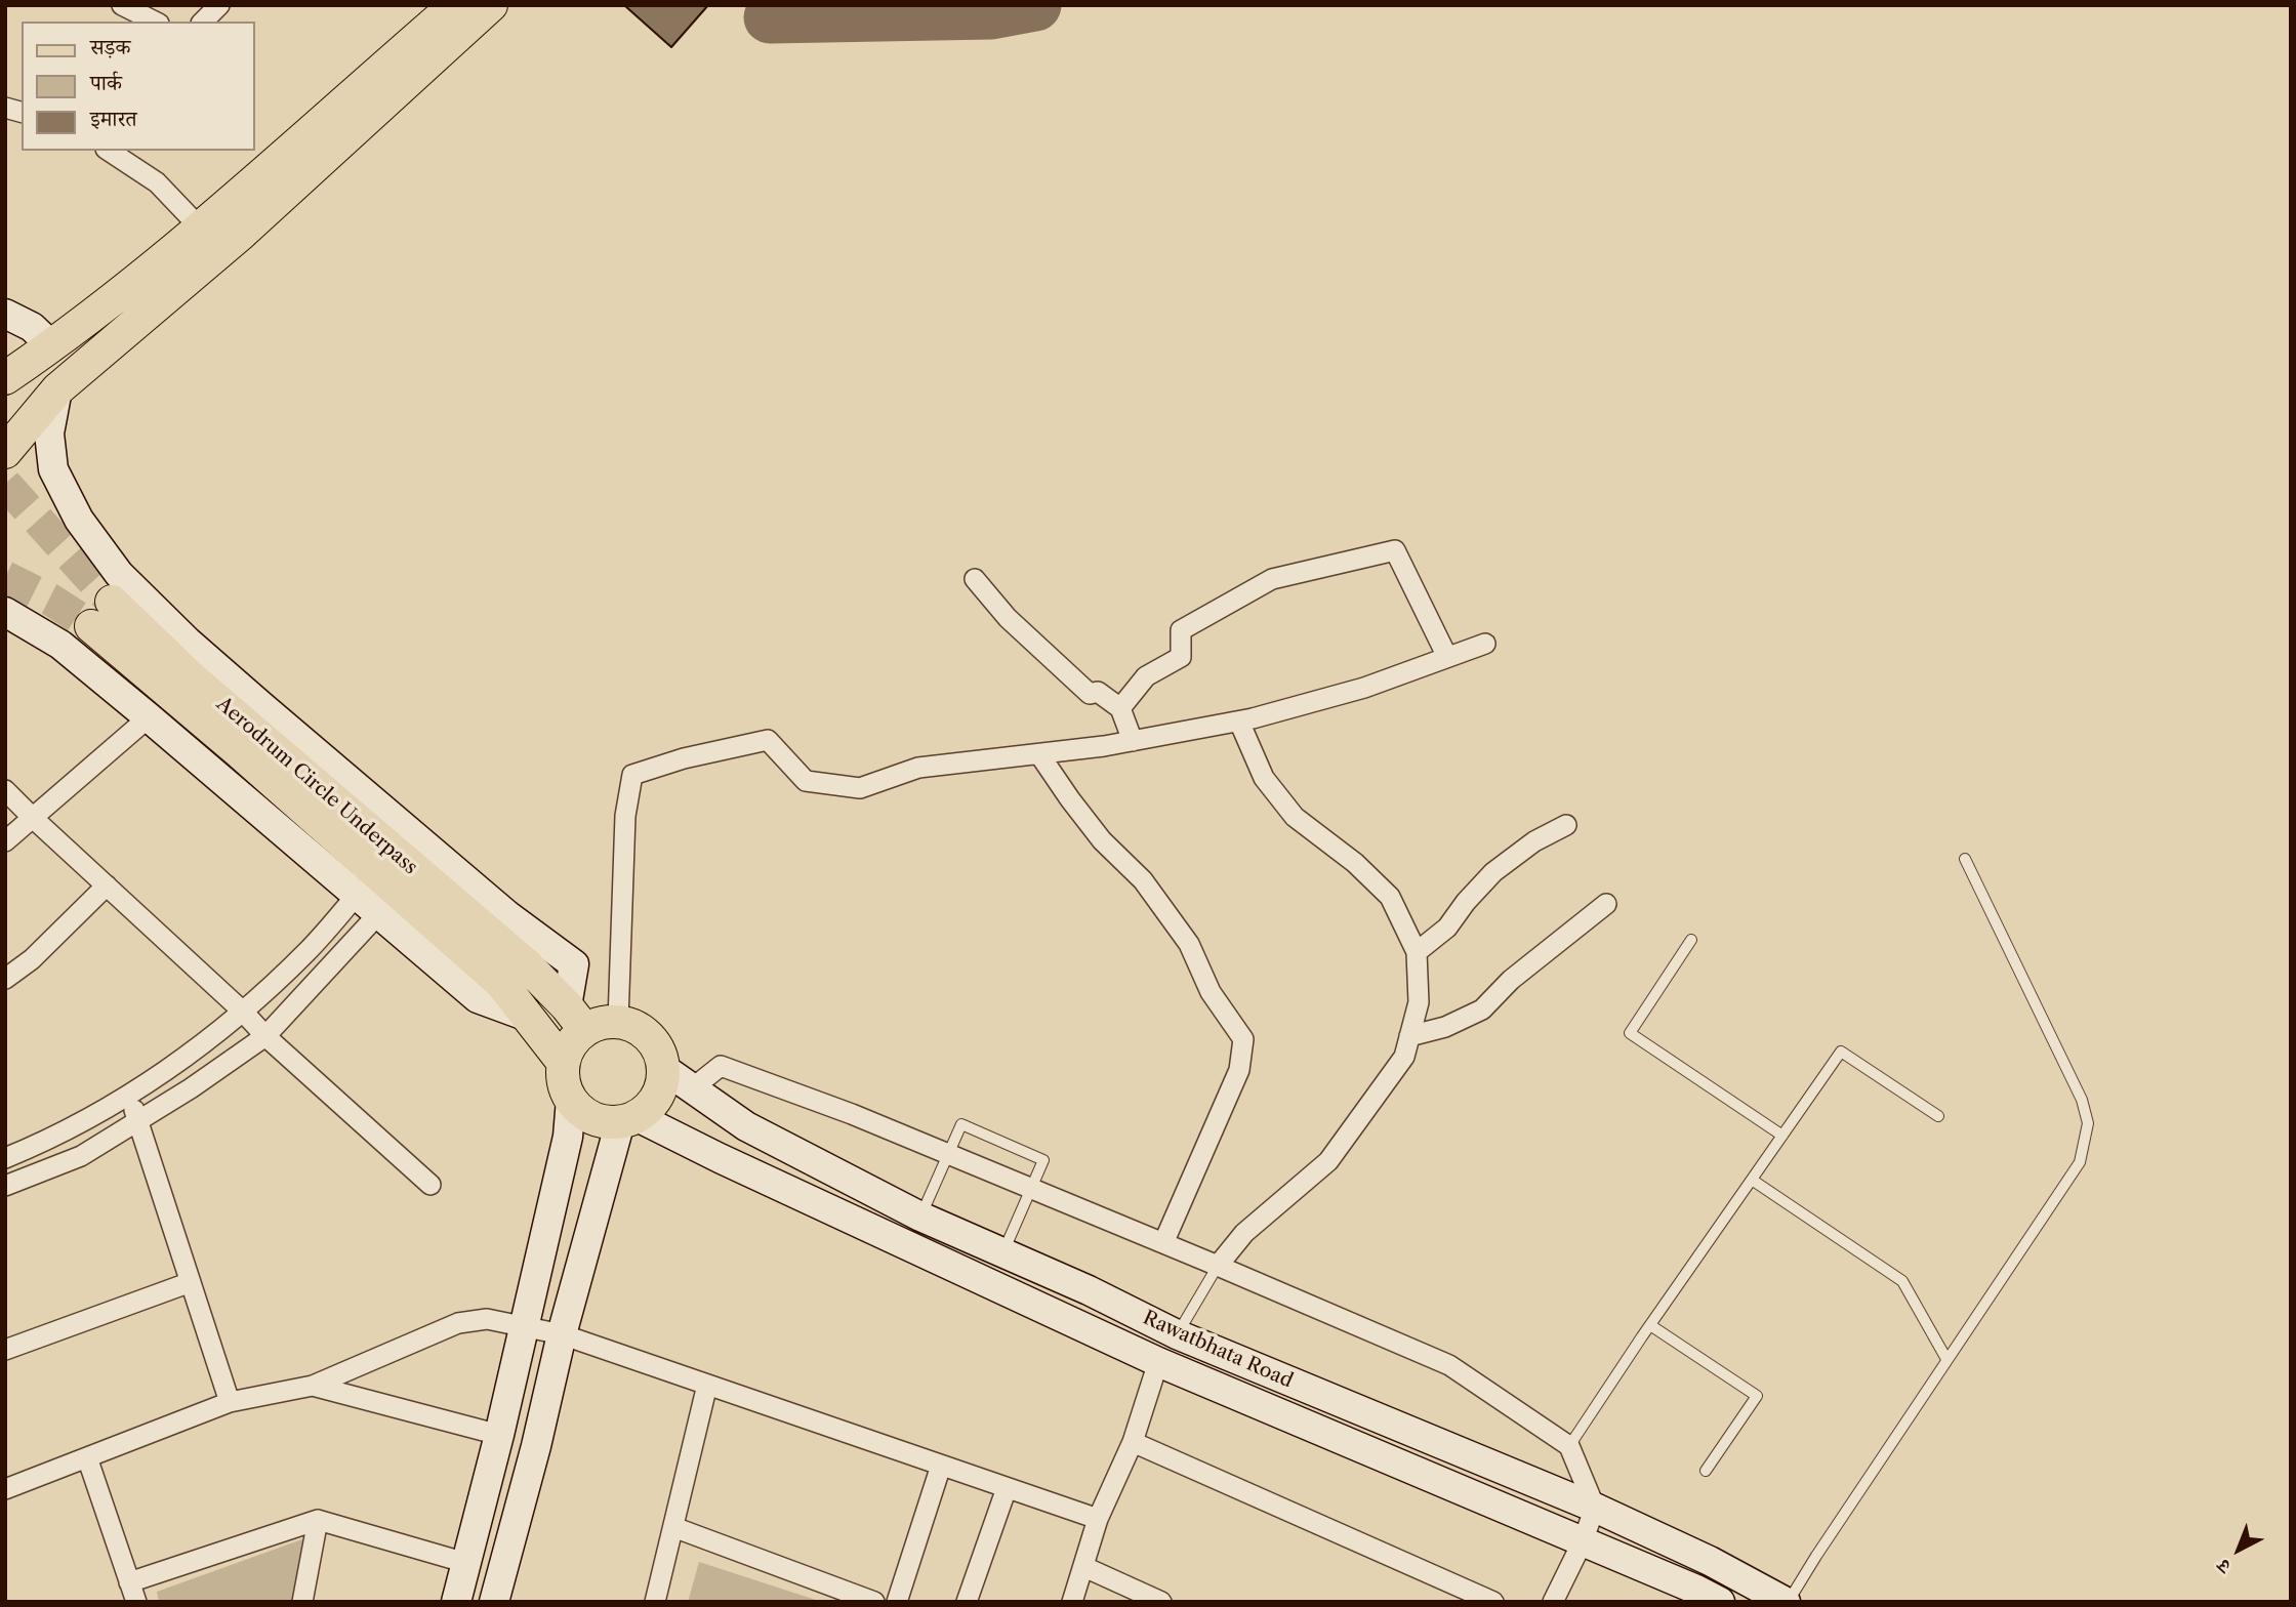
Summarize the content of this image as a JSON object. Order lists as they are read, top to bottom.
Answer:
{
  "streets": {
    "main road": ["Aerodrum Circle Underpass"],
    "street": ["Rawatbhata Road"]
  },
  "legend": ["सड़क", "पार्क", "इमारत"],
  "north": "bottom left"
}
